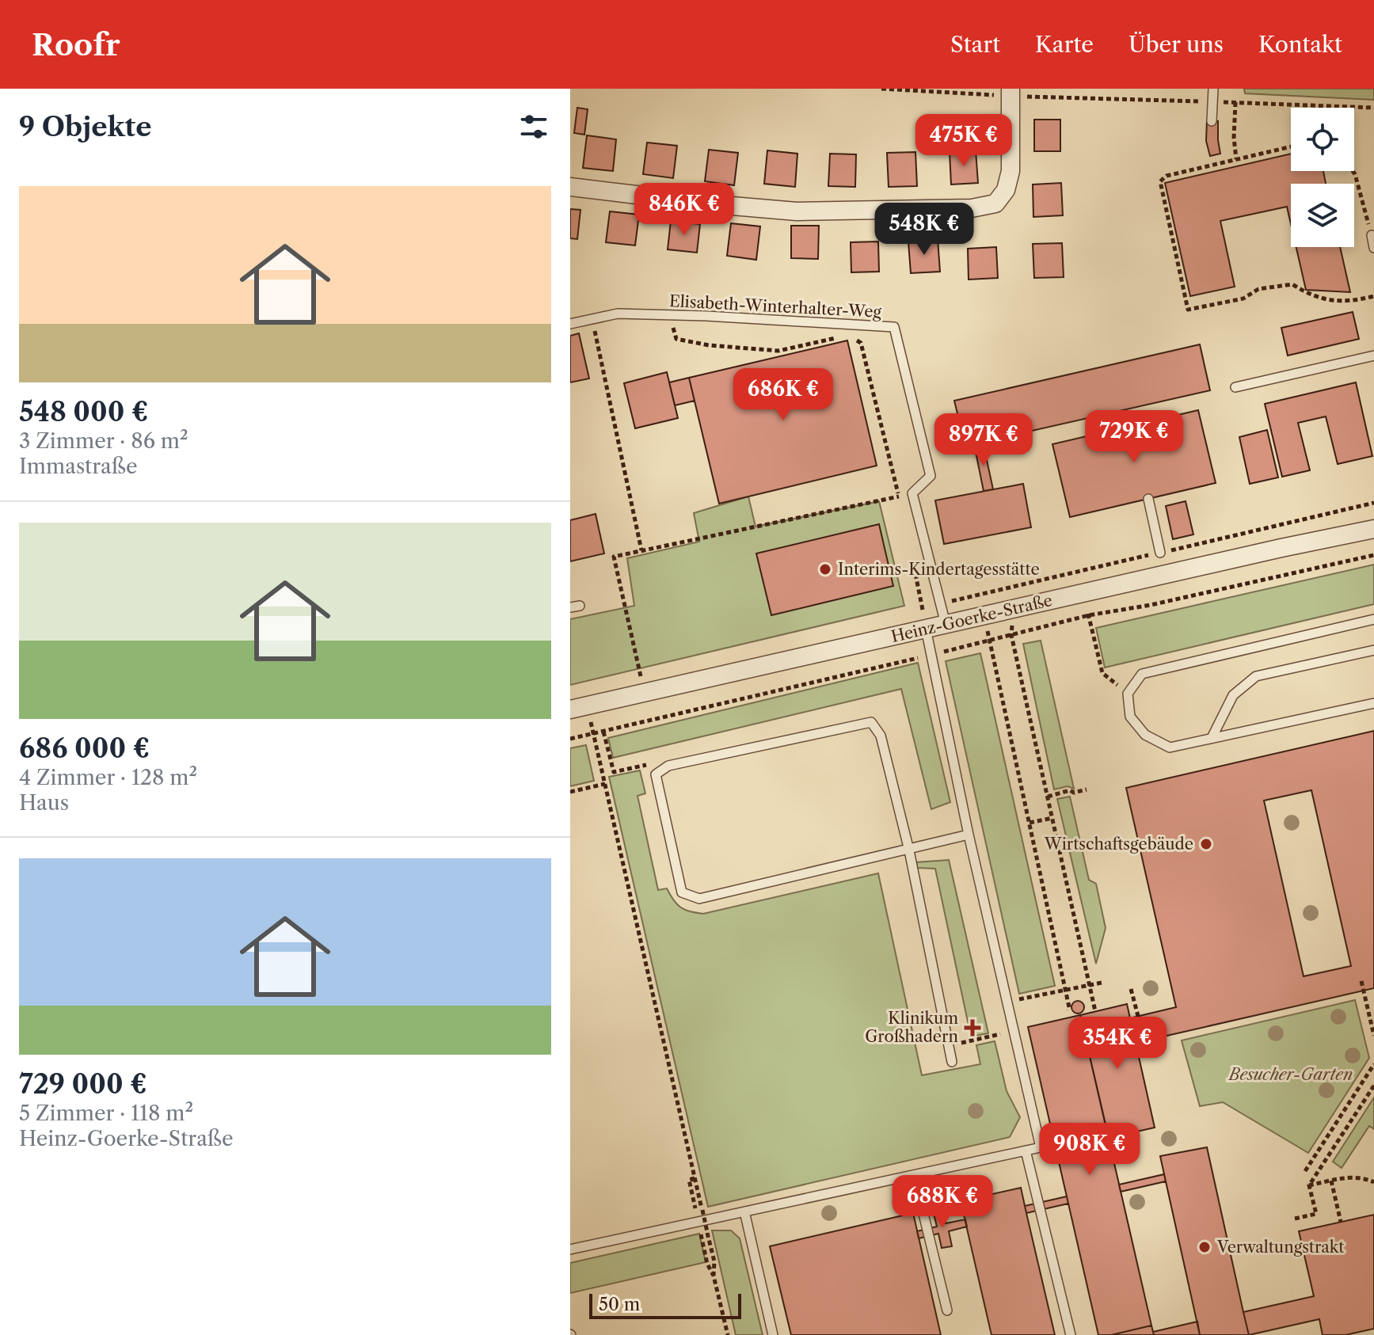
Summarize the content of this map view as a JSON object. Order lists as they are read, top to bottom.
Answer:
{
  "streets": {
    "street": ["Heinz-Goerke-Straße"],
    "lane": ["Elisabeth-Winterhalter-Weg"]
  },
  "parks": ["Besucher-Garten"],
  "places": {
    "other": ["Interims-Kindertagesstätte", "Wirtschaftsgebäude", "Verwaltungstrakt"],
    "health": ["Klinikum Großhadern"]
  },
  "scale_bar": "50 m",
  "page": {
    "header": "Roofr",
    "nav": [
      "Start",
      "Karte",
      "Über uns",
      "Kontakt"
    ],
    "heading": "9 Objekte",
    "price": [
      "475K €",
      "846K €",
      "548K €",
      "686K €",
      "729K €",
      "897K €",
      "354K €",
      "908K €",
      "688K €"
    ],
    "list": [
      {
        "name": "548 000 €",
        "note": "3 Zimmer · 86 m² · Immastraße"
      },
      {
        "name": "686 000 €",
        "note": "4 Zimmer · 128 m² · Haus"
      },
      {
        "name": "729 000 €",
        "note": "5 Zimmer · 118 m² · Heinz-Goerke-Straße"
      }
    ],
    "scale": "50 m"
  }
}
